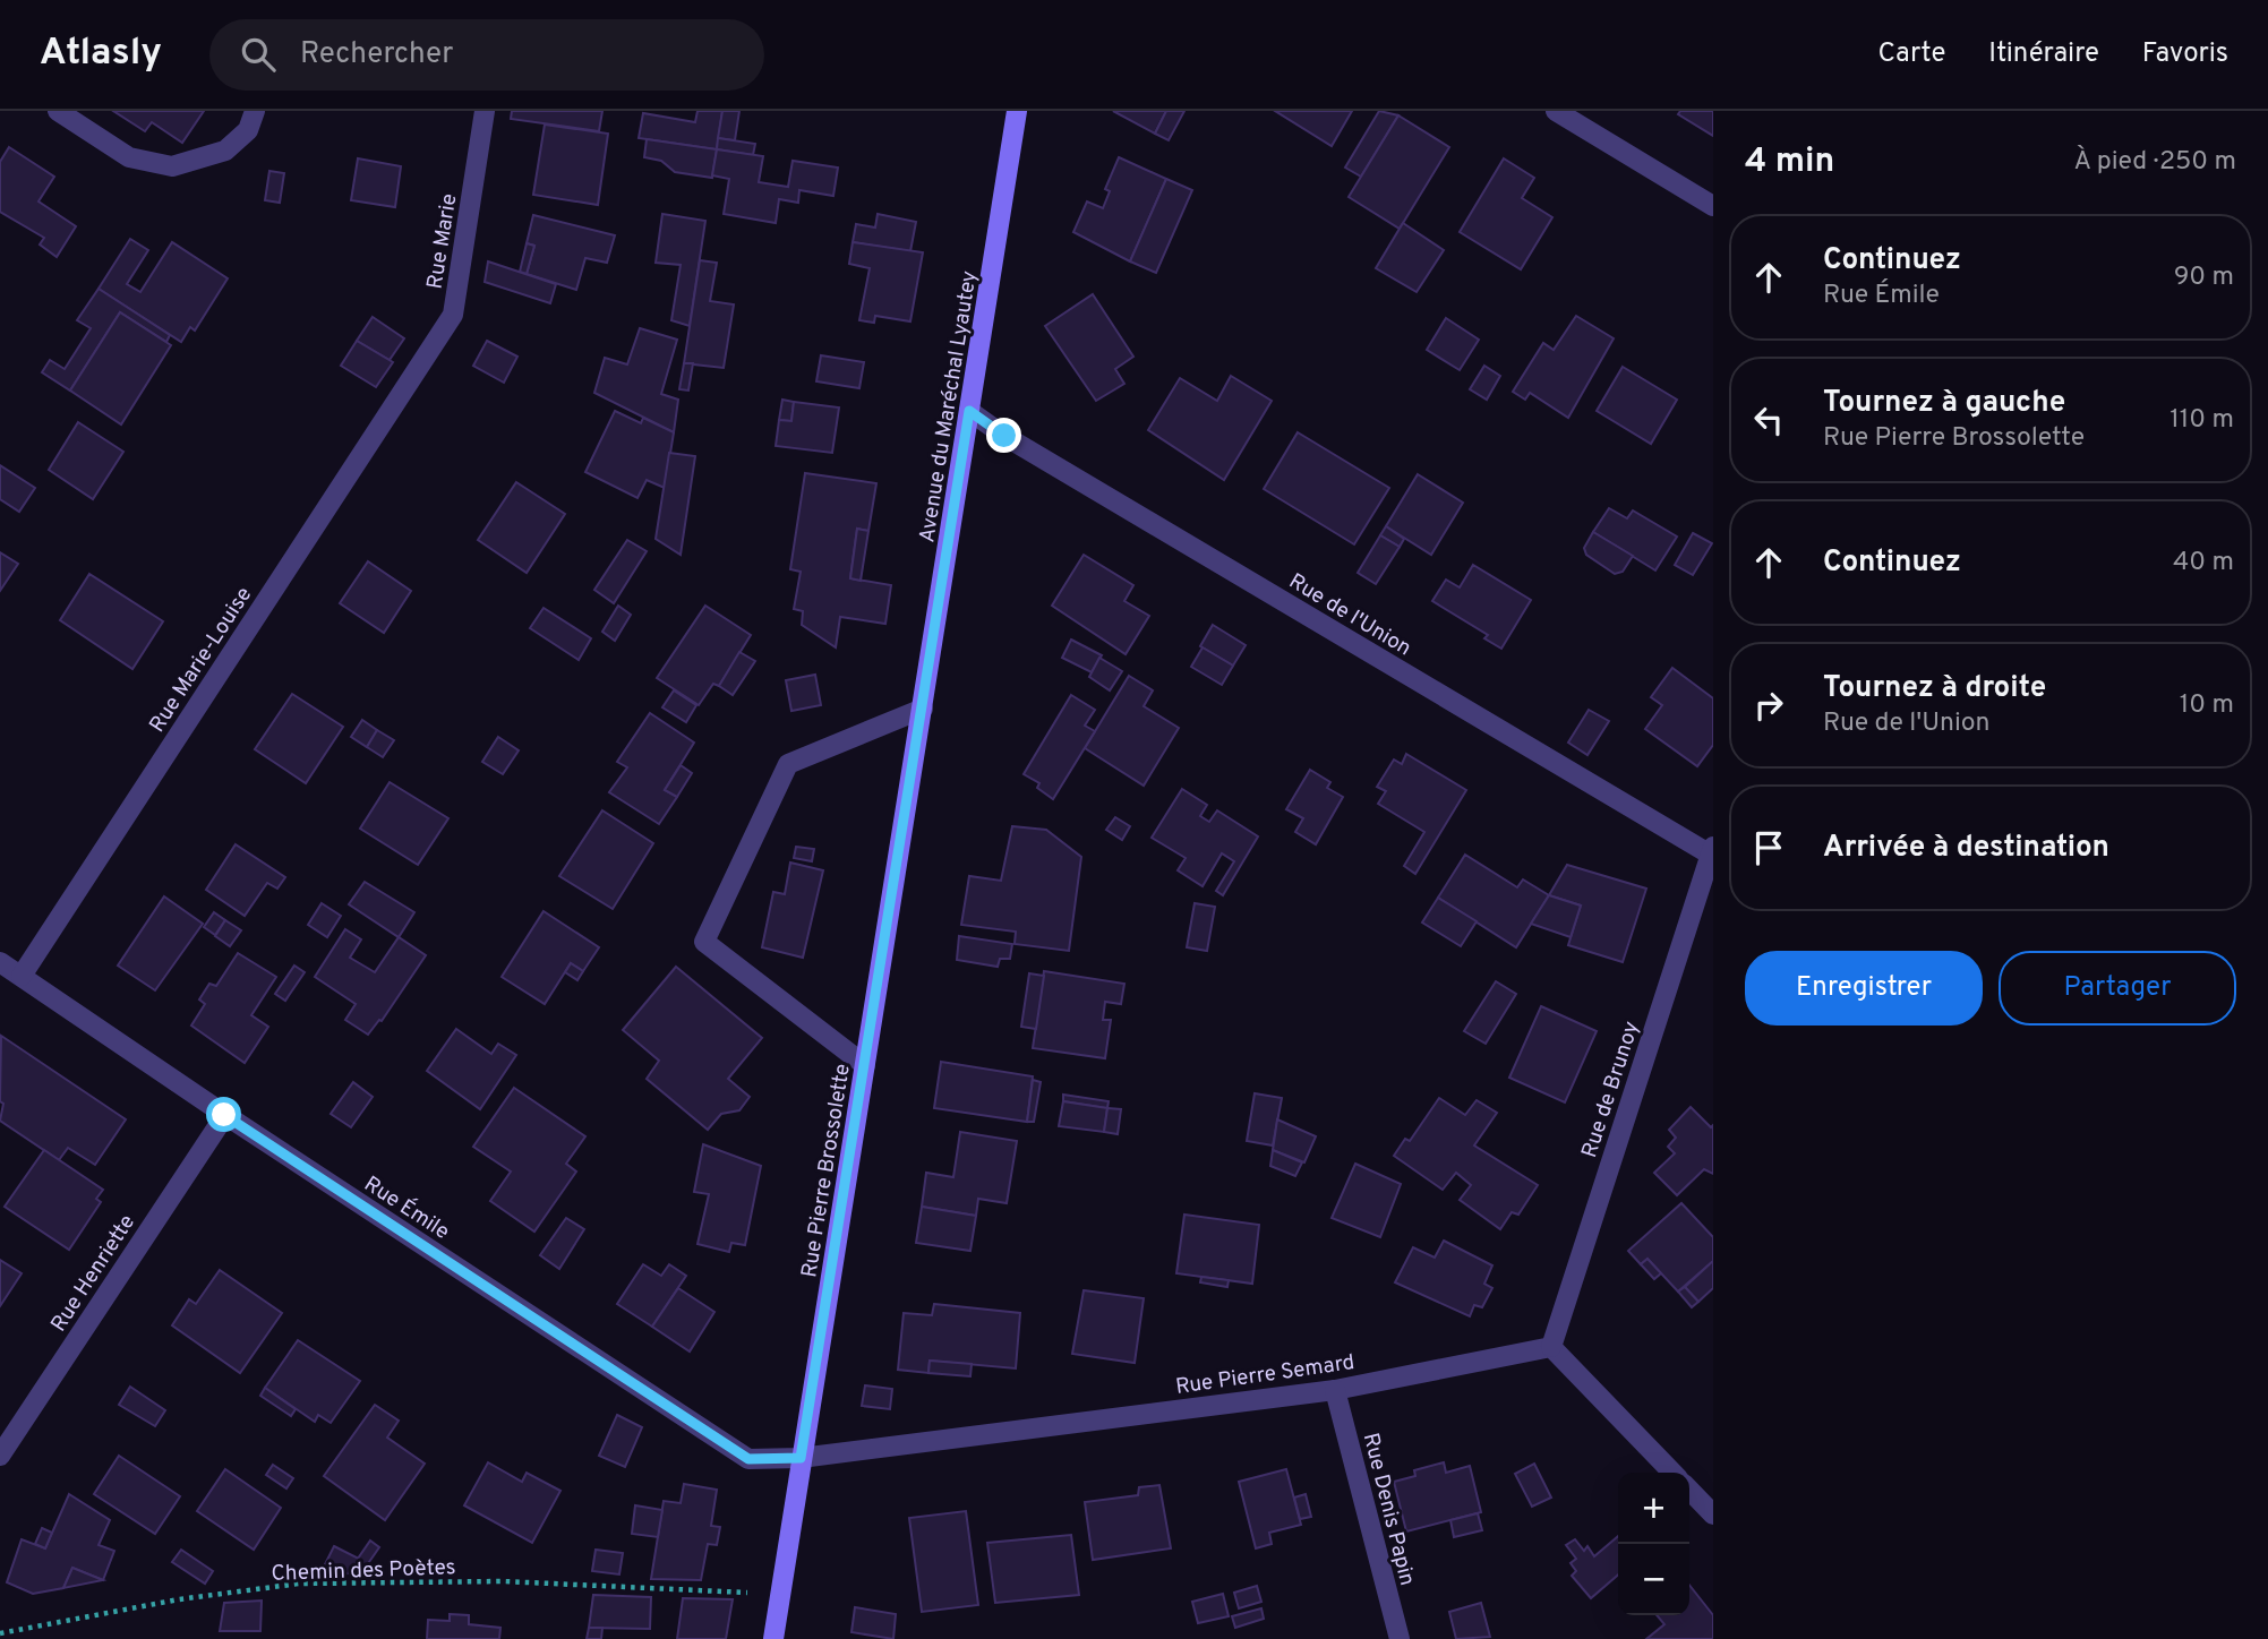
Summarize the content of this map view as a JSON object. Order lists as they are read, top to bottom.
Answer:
{
  "streets": {
    "street": [
      "Rue Marie",
      "Avenue du Maréchal Lyautey",
      "Rue de l'Union",
      "Rue Marie-Louise",
      "Rue de Brunoy",
      "Rue Pierre Brossolette",
      "Rue Émile",
      "Rue Henriette",
      "Rue Pierre Semard",
      "Rue Denis Papin"
    ],
    "path": ["Chemin des Poètes"]
  },
  "crossings": [
    ["Rue Marie", "Rue Marie-Louise"],
    ["Avenue du Maréchal Lyautey", "Rue de l'Union"],
    ["Avenue du Maréchal Lyautey", "Rue Pierre Brossolette"],
    ["Rue de l'Union", "Rue de Brunoy"],
    ["Rue Marie-Louise", "Rue Émile"],
    ["Rue de Brunoy", "Rue Pierre Semard"],
    ["Rue Pierre Brossolette", "Rue Émile"],
    ["Rue Pierre Brossolette", "Rue Pierre Semard"],
    ["Rue Émile", "Rue Henriette"],
    ["Rue Émile", "Rue Pierre Semard"],
    ["Rue Pierre Semard", "Rue Denis Papin"]
  ],
  "page": {
    "header": "Atlasly",
    "search": "Rechercher",
    "nav": ["Carte", "Itinéraire", "Favoris"],
    "heading": ["4 min", "À pied · 250 m"],
    "list": [
      ["Continuez", "Rue Émile", "90 m"],
      ["Tournez à gauche", "Rue Pierre Brossolette", "110 m"],
      ["Continuez", "40 m"],
      ["Tournez à droite", "Rue de l'Union", "10 m"],
      "Arrivée à destination"
    ],
    "buttons": ["Enregistrer", "Partager"],
    "map_buttons": ["+", "−"]
  }
}
